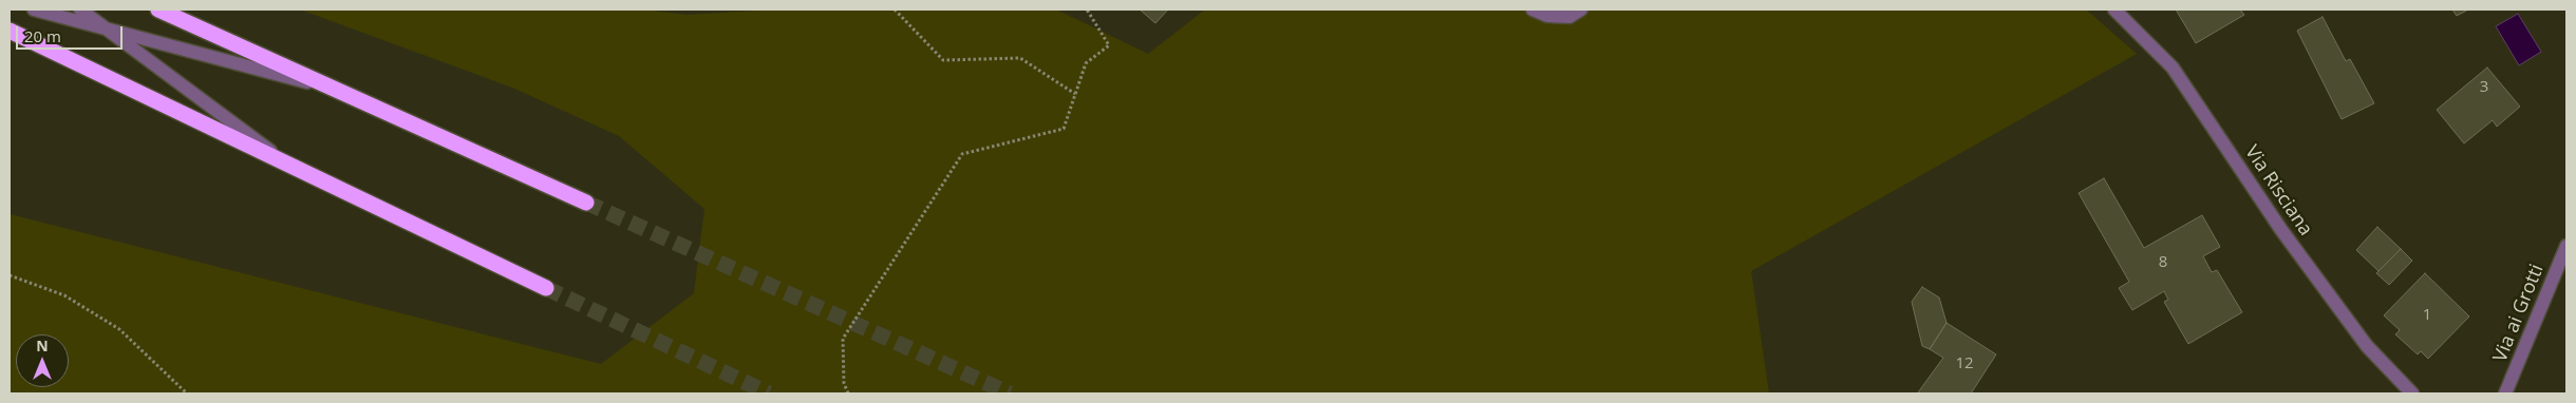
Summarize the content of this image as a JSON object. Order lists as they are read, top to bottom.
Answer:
{
  "streets": {
    "street": ["Via Risciana", "Via ai Grotti"]
  },
  "house_numbers": [
    "3",
    "8",
    "1",
    "12"
  ],
  "scale_bar": "20 m",
  "north": "top"
}
